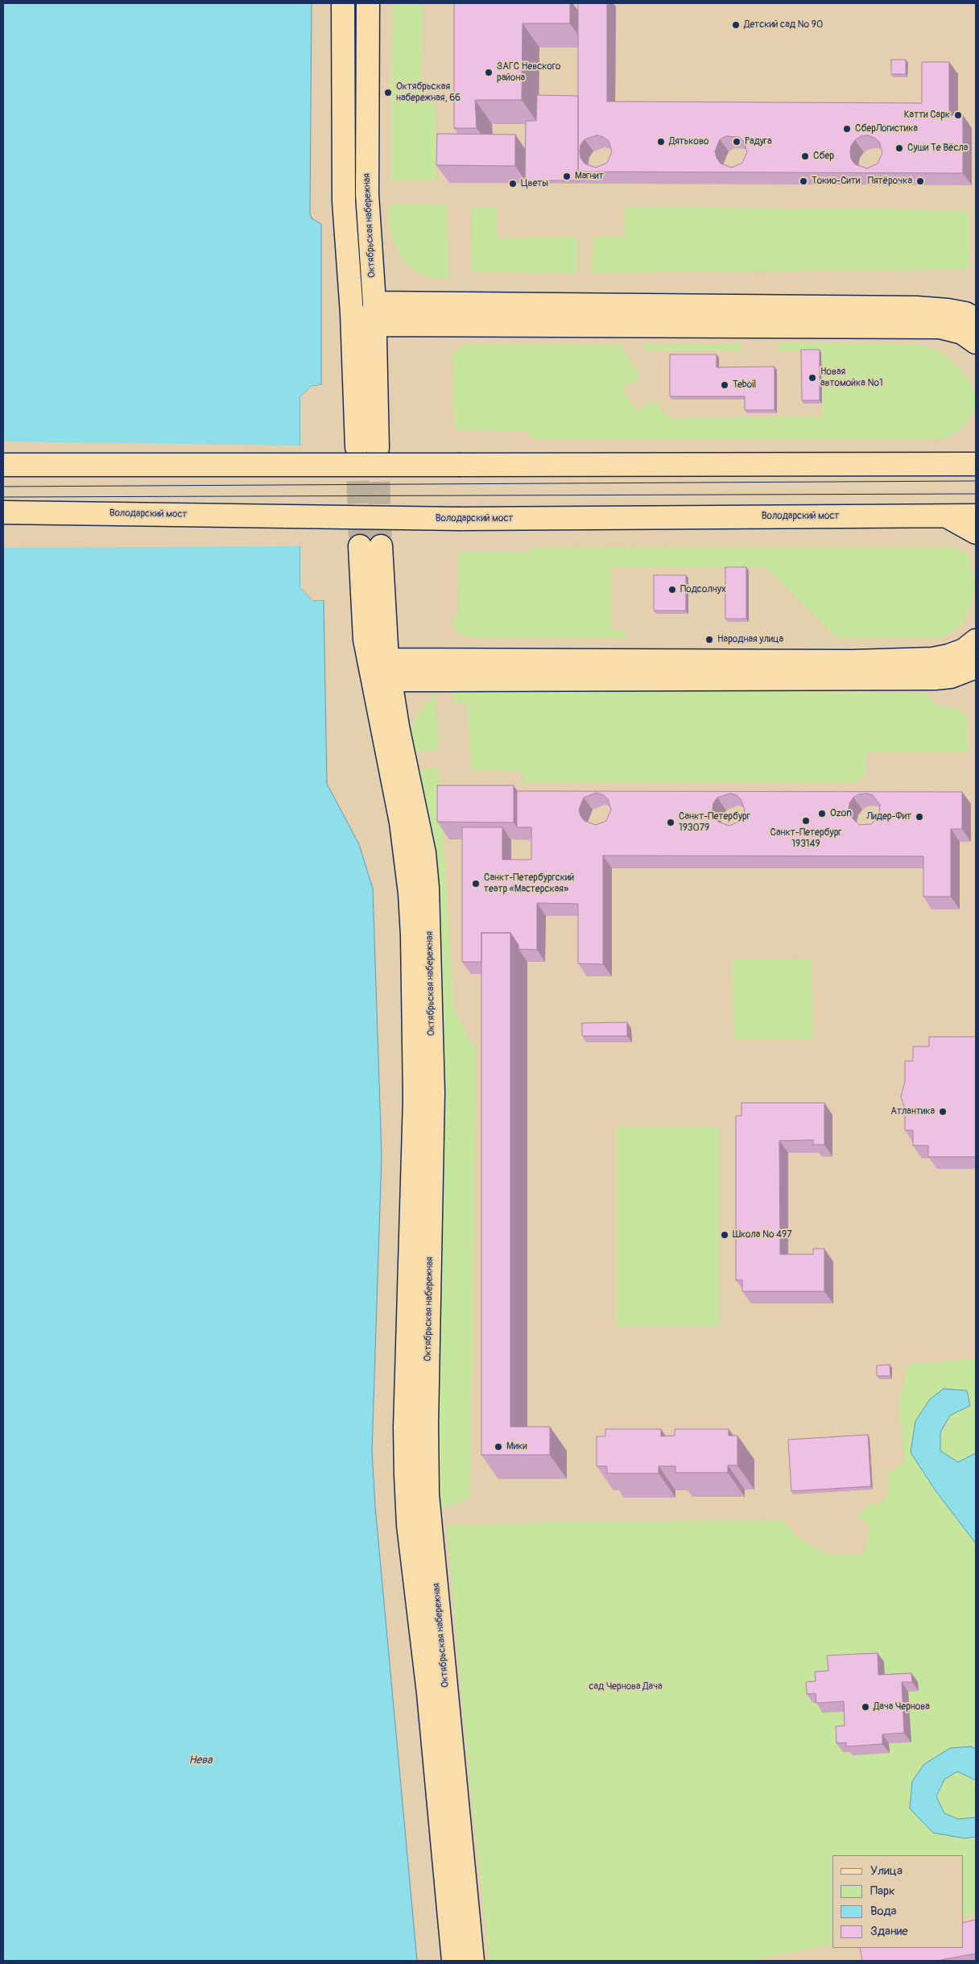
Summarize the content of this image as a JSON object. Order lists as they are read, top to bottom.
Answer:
{
  "streets": {
    "main road": ["Октябрьская набережная", "Володарский мост"]
  },
  "water": ["Нева"],
  "parks": ["сад Чернова Дача"],
  "places": [
    "Детский сад № 90",
    "ЗАГС Невского района",
    "Октябрьская набережная, 66",
    "Катти Сарк",
    "СберЛогистика",
    "Дятьково",
    "Радуга",
    "Суши Те Вёсла",
    "Сбер",
    "Магнит",
    "Токио-Сити",
    "Пятёрочка",
    "Цветы",
    "Новая автомойка №1",
    "Teboil",
    "Подсолнух",
    "Народная улица",
    "Ozon",
    "Лидер-Фит",
    "Санкт-Петербург 193149",
    "Санкт-Петербург 193079",
    "Санкт-Петербургский театр «Мастерская»",
    "Атлантика",
    "Школа № 497",
    "Мики",
    "Дача Чернова"
  ],
  "legend": [
    "Улица",
    "Парк",
    "Вода",
    "Здание"
  ]
}
